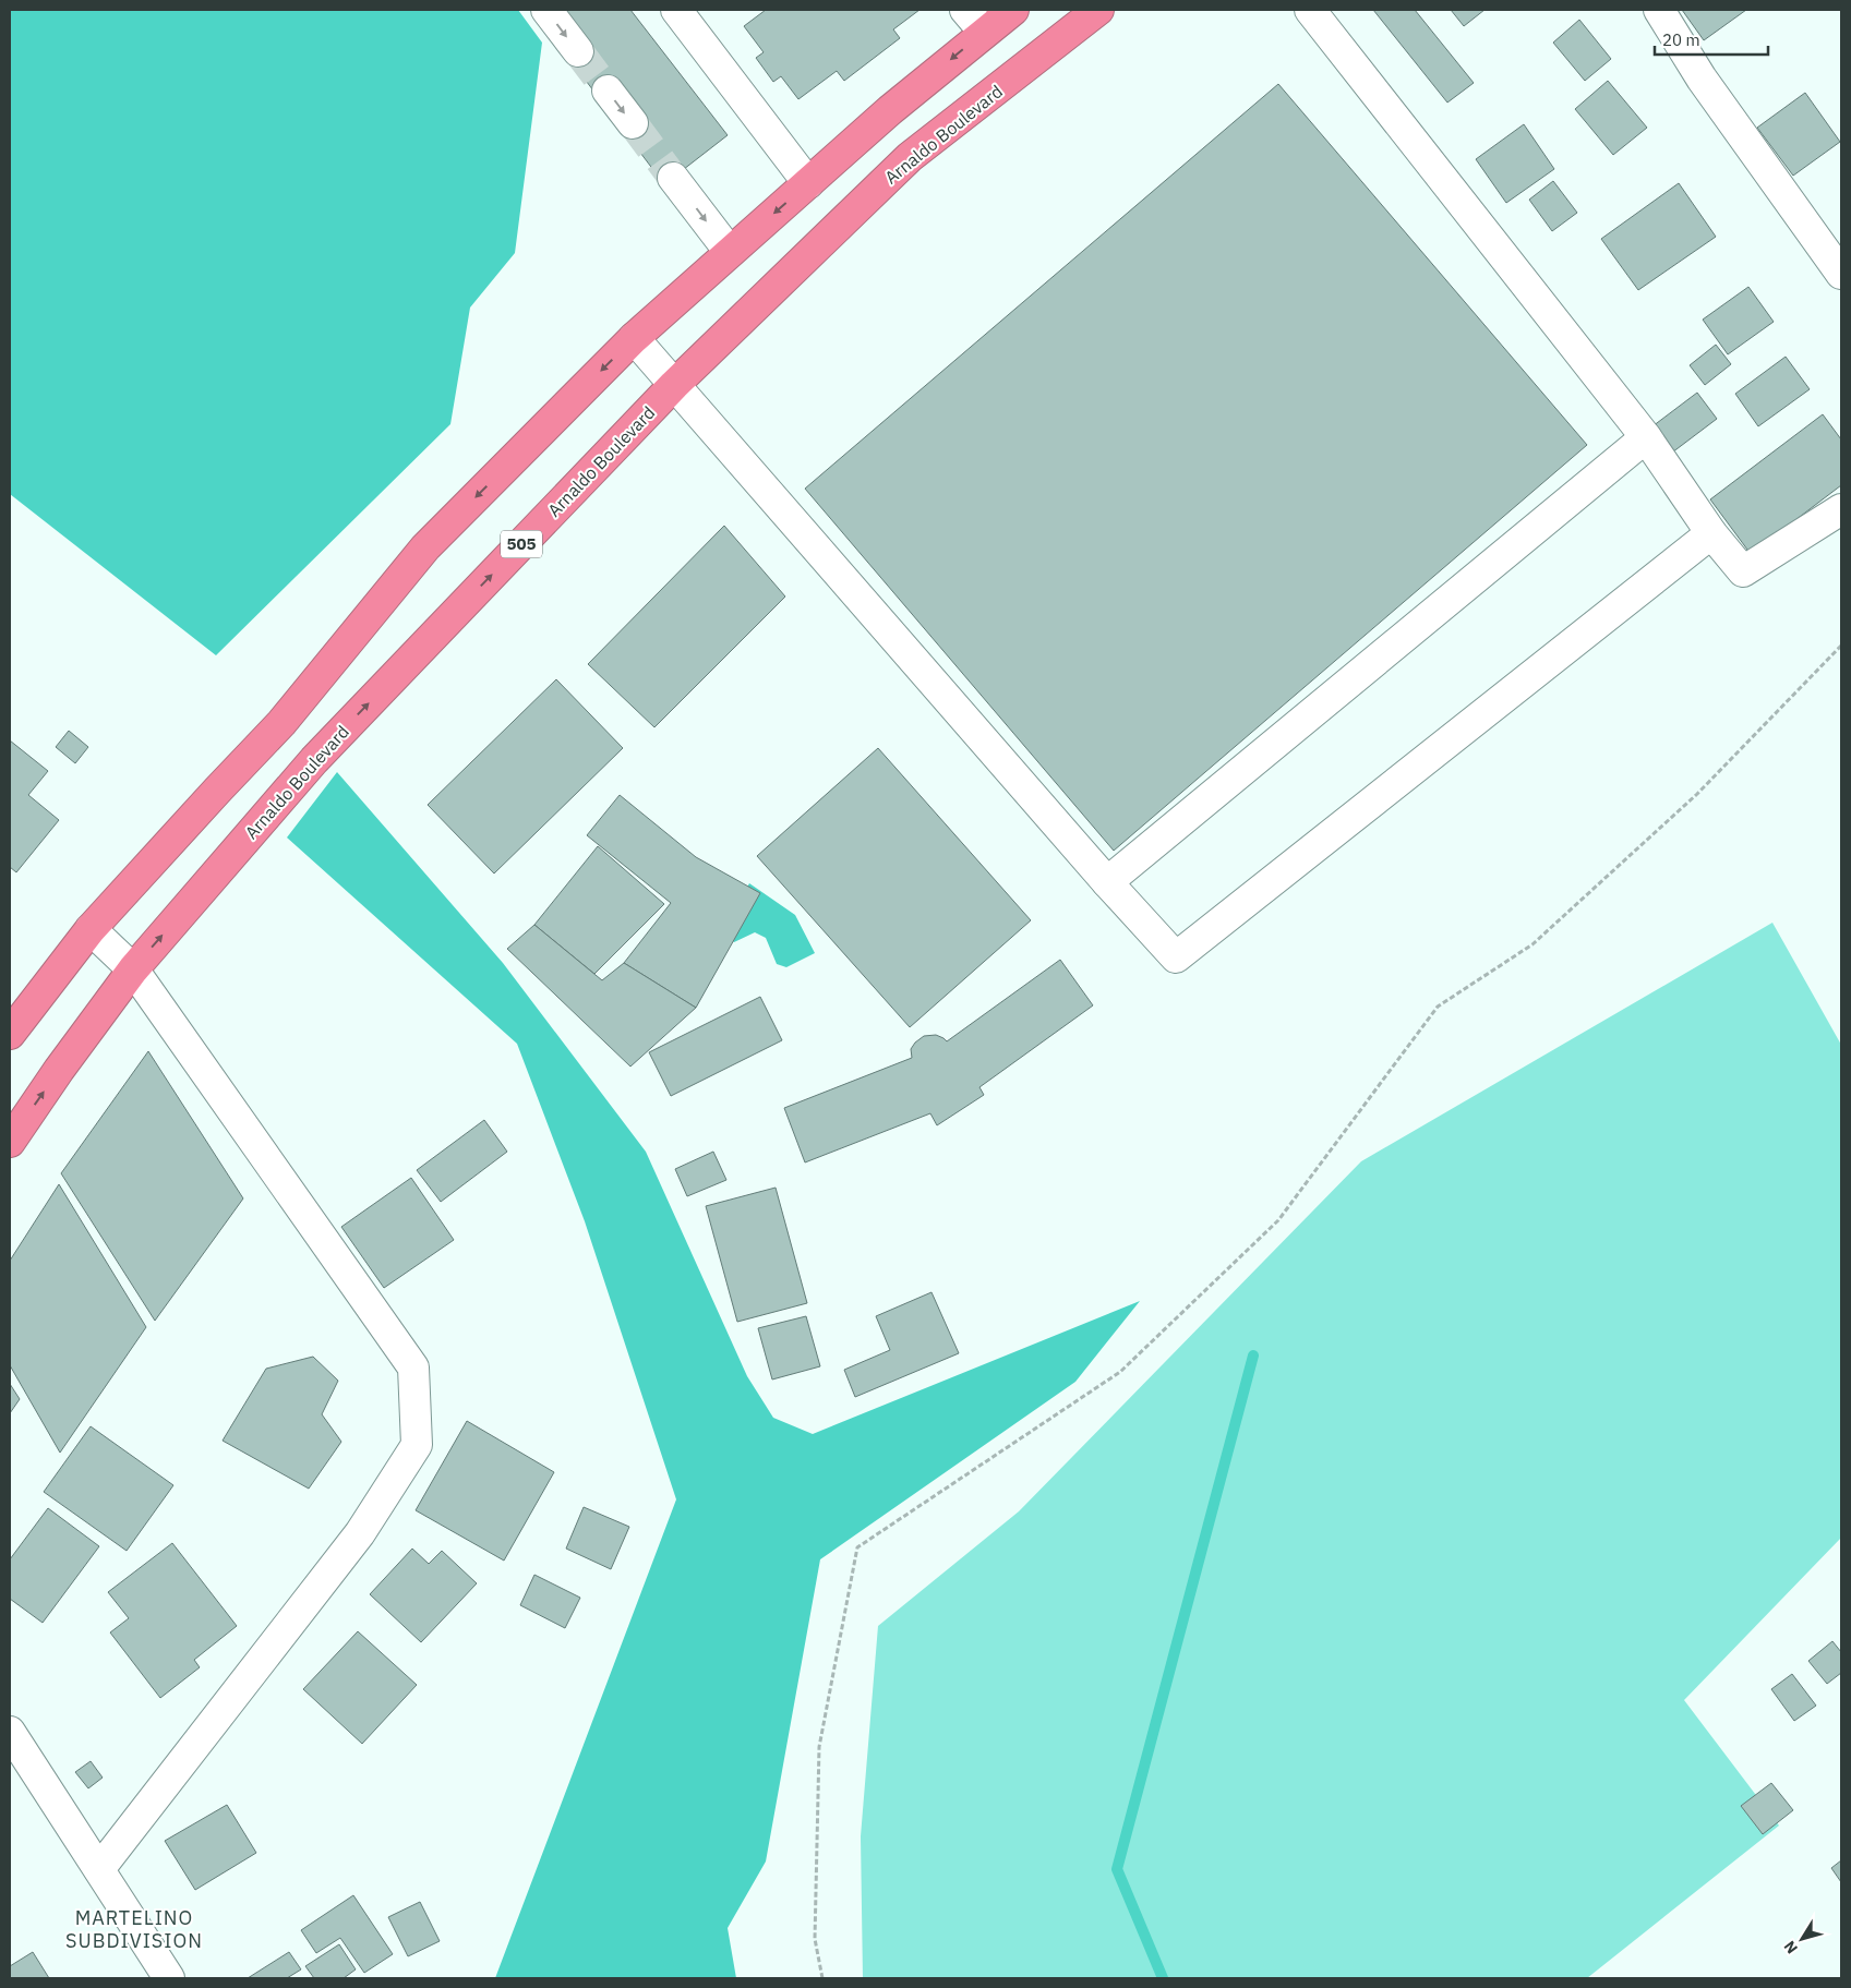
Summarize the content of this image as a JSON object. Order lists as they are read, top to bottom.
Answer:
{
  "streets": {
    "highway": ["Arnaldo Boulevard", "505"]
  },
  "districts": ["MARTELINO SUBDIVISION"],
  "scale_bar": "20 m",
  "north": "bottom left"
}
